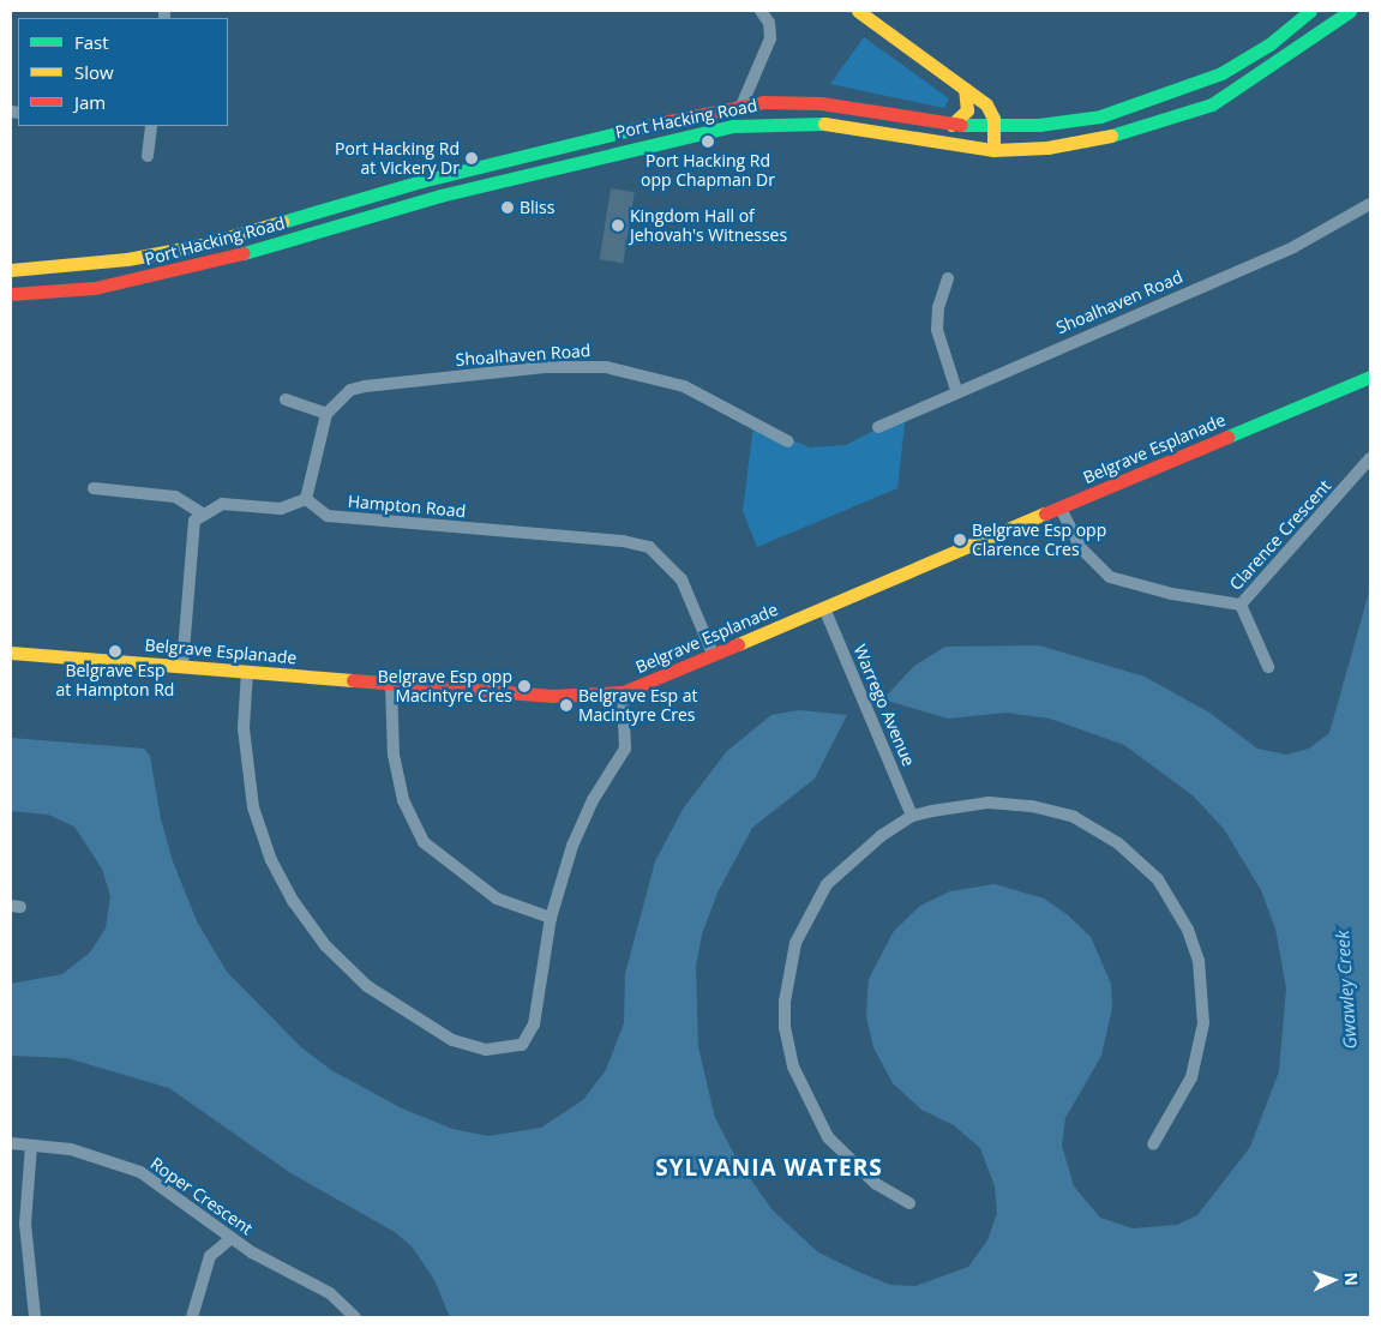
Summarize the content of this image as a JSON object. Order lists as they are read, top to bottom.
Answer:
{
  "streets": {
    "main road": ["Port Hacking Road", "Belgrave Esplanade"],
    "street": [
      "Shoalhaven Road",
      "Hampton Road",
      "Clarence Crescent",
      "Warrego Avenue",
      "Roper Crescent"
    ]
  },
  "crossings": [
    ["Belgrave Esplanade", "Hampton Road"],
    ["Belgrave Esplanade", "Clarence Crescent"],
    ["Belgrave Esplanade", "Warrego Avenue"]
  ],
  "districts": ["SYLVANIA WATERS"],
  "water": ["Gwawley Creek"],
  "places": [
    "Port Hacking Rd opp Chapman Dr",
    "Port Hacking Rd at Vickery Dr",
    "Bliss",
    "Kingdom Hall of Jehovah's Witnesses",
    "Belgrave Esp opp Clarence Cres",
    "Belgrave Esp at Hampton Rd",
    "Belgrave Esp opp Macintyre Cres",
    "Belgrave Esp at Macintyre Cres"
  ],
  "legend": ["Fast", "Slow", "Jam"],
  "north": "right"
}
